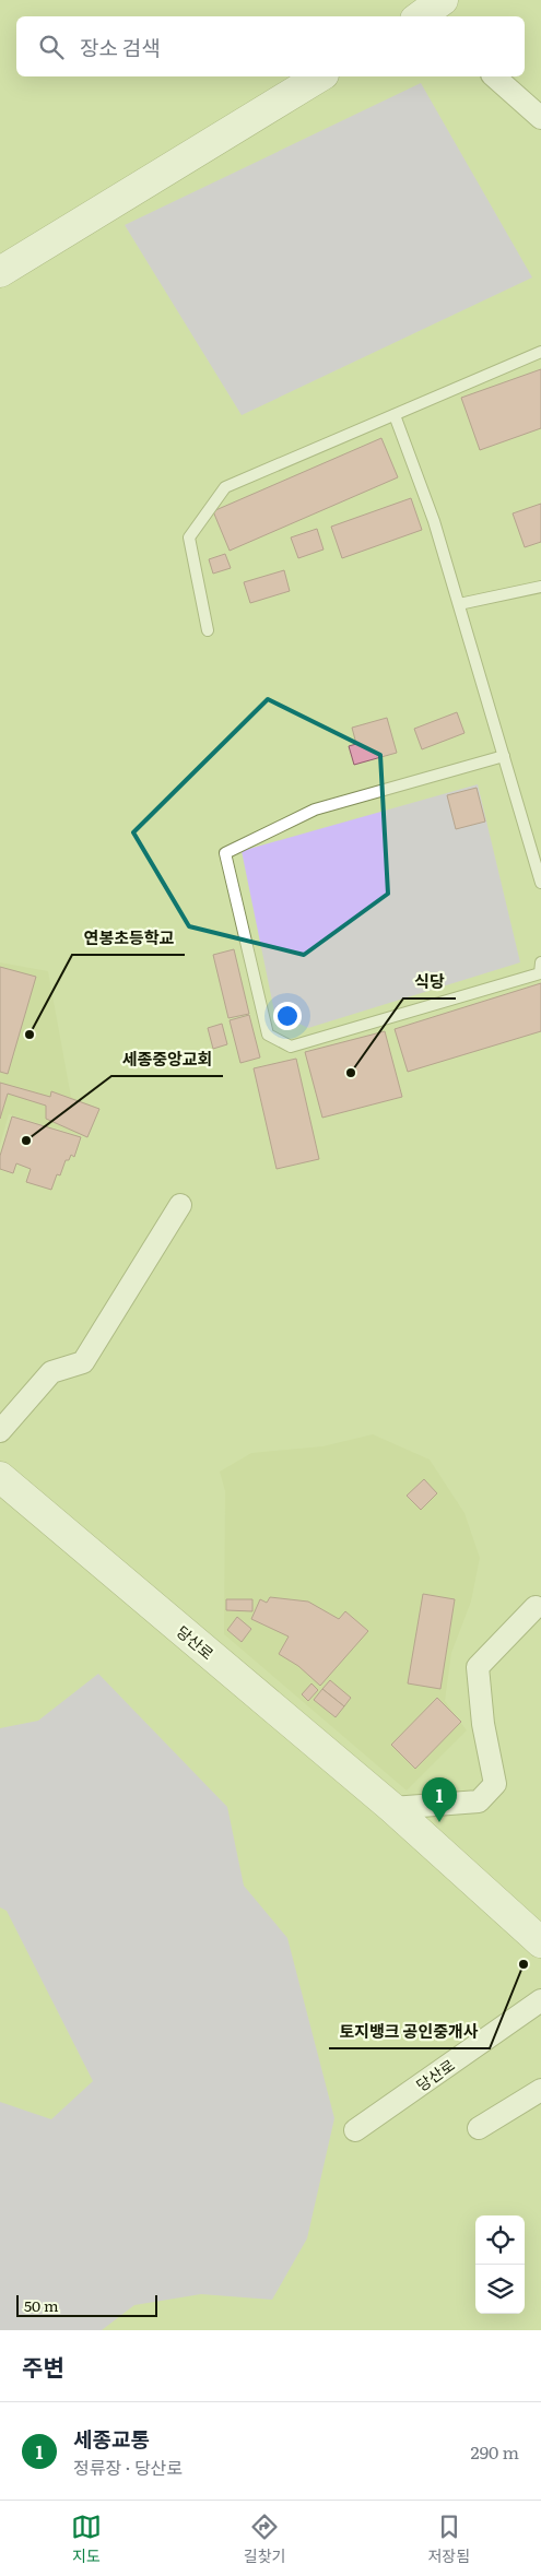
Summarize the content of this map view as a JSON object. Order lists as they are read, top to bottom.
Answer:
{
  "streets": {
    "main road": ["당산로"]
  },
  "places": [
    "연봉초등학교",
    "식당",
    "세종중앙교회",
    "토지뱅크 공인중개사"
  ],
  "scale_bar": "50 m",
  "page": {
    "search": "장소 검색",
    "pins": "1",
    "scale": "50 m",
    "heading": "주변",
    "list": [
      {
        "mark": "1",
        "name": "세종교통",
        "note": "정류장 · 당산로",
        "value": "290 m"
      }
    ],
    "nav": ["지도", "길찾기", "저장됨"]
  }
}
